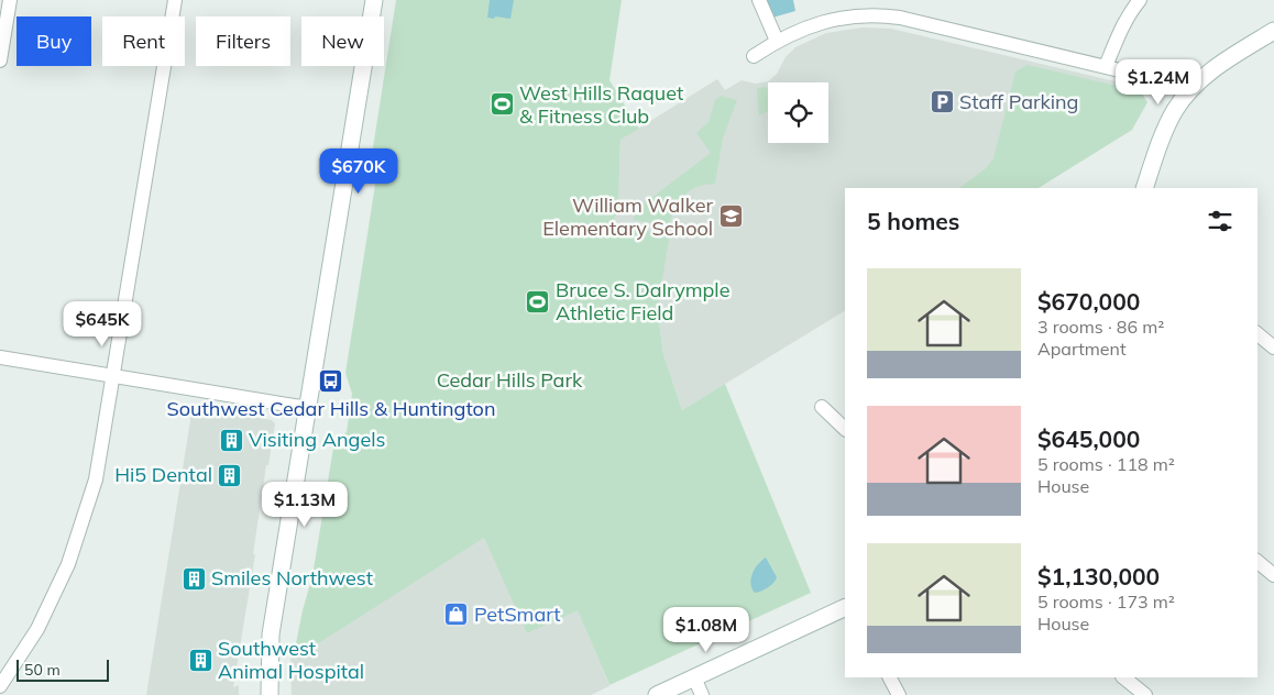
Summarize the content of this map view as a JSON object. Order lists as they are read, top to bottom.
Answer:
{
  "parks": ["Cedar Hills Park"],
  "places": {
    "parking": ["Staff Parking"],
    "sports": ["West Hills Raquet & Fitness Club", "Bruce S. DaIrymple Athletic Field"],
    "school or university": ["William Walker Elementary School"],
    "bus stop": ["Southwest Cedar Hills & Huntington"],
    "building": [
      "Visiting Angels",
      "Hi5 Dental",
      "Smiles Northwest",
      "Southwest Animal Hospital"
    ],
    "shop": ["PetSmart"]
  },
  "scale_bar": "50 m",
  "page": {
    "chip": [
      "Buy",
      "Rent",
      "Filters",
      "New"
    ],
    "price": [
      "$1.24M",
      "$670K",
      "$645K",
      "$1.13M",
      "$1.08M"
    ],
    "heading": "5 homes",
    "list": [
      {
        "name": "$670,000",
        "note": "3 rooms · 86 m² · Apartment"
      },
      {
        "name": "$645,000",
        "note": "5 rooms · 118 m² · House"
      },
      {
        "name": "$1,130,000",
        "note": "5 rooms · 173 m² · House"
      }
    ],
    "scale": "50 m"
  }
}
